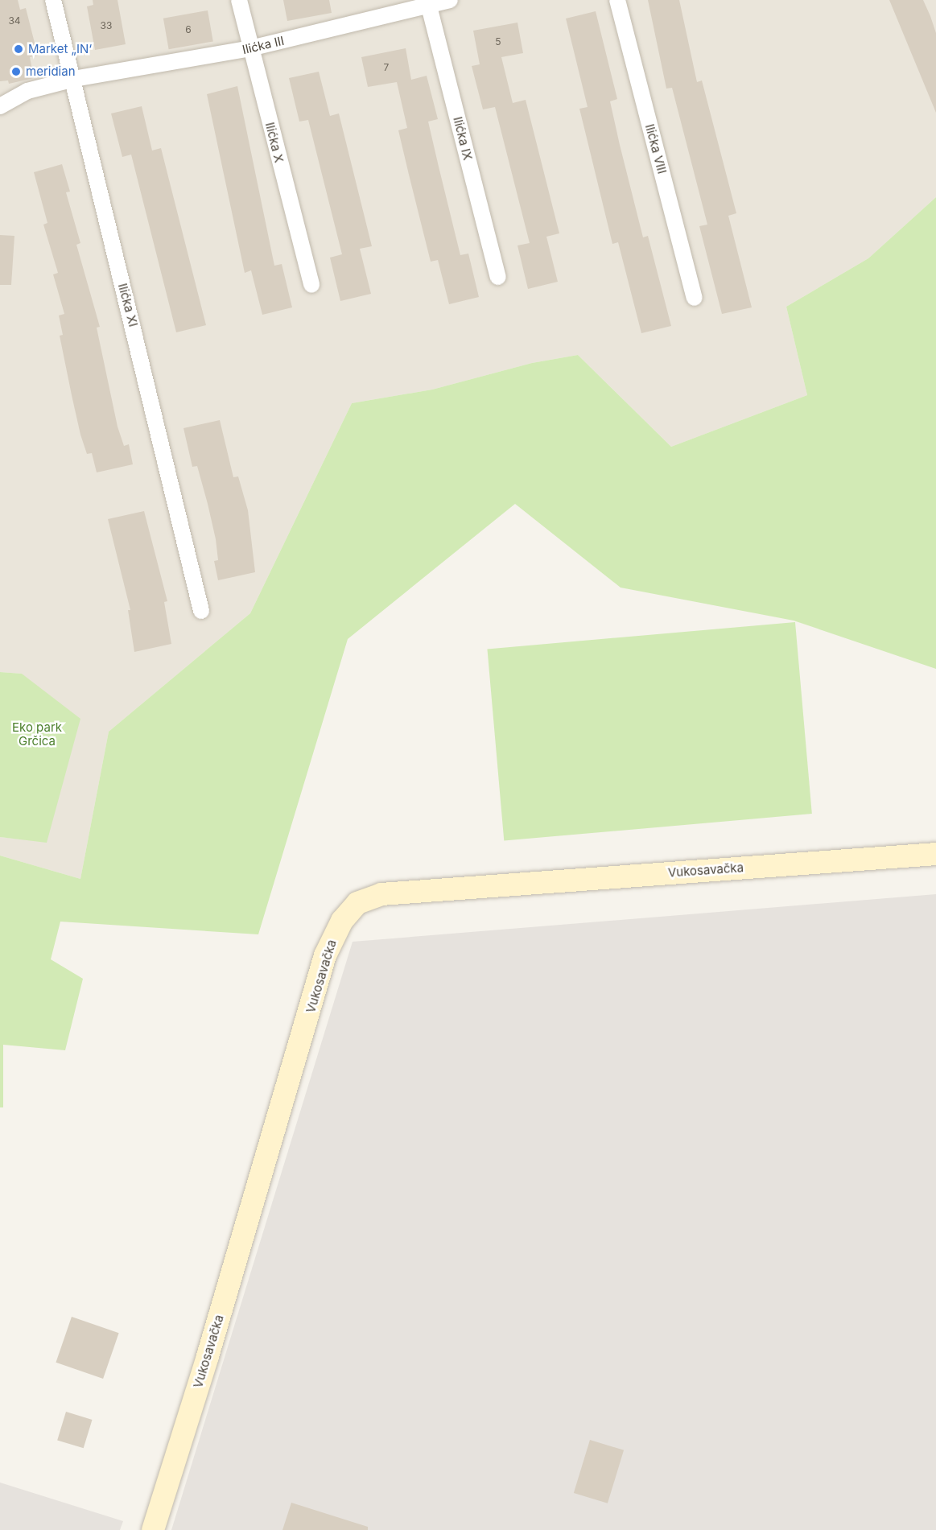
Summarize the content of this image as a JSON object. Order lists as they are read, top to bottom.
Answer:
{
  "streets": {
    "street": [
      "Ilićka III",
      "Ilićka IX",
      "Ilićka X",
      "Ilićka VIII",
      "Ilićka XI",
      "Vukosavačka"
    ]
  },
  "crossings": [
    ["Ilićka III", "Ilićka IX"],
    ["Ilićka III", "Ilićka X"],
    ["Ilićka III", "Ilićka XI"]
  ],
  "parks": ["Eko park Grčica"],
  "places": ["Market „IN‘", "meridian"],
  "house_numbers": [
    "34",
    "33",
    "6",
    "5",
    "7"
  ]
}
